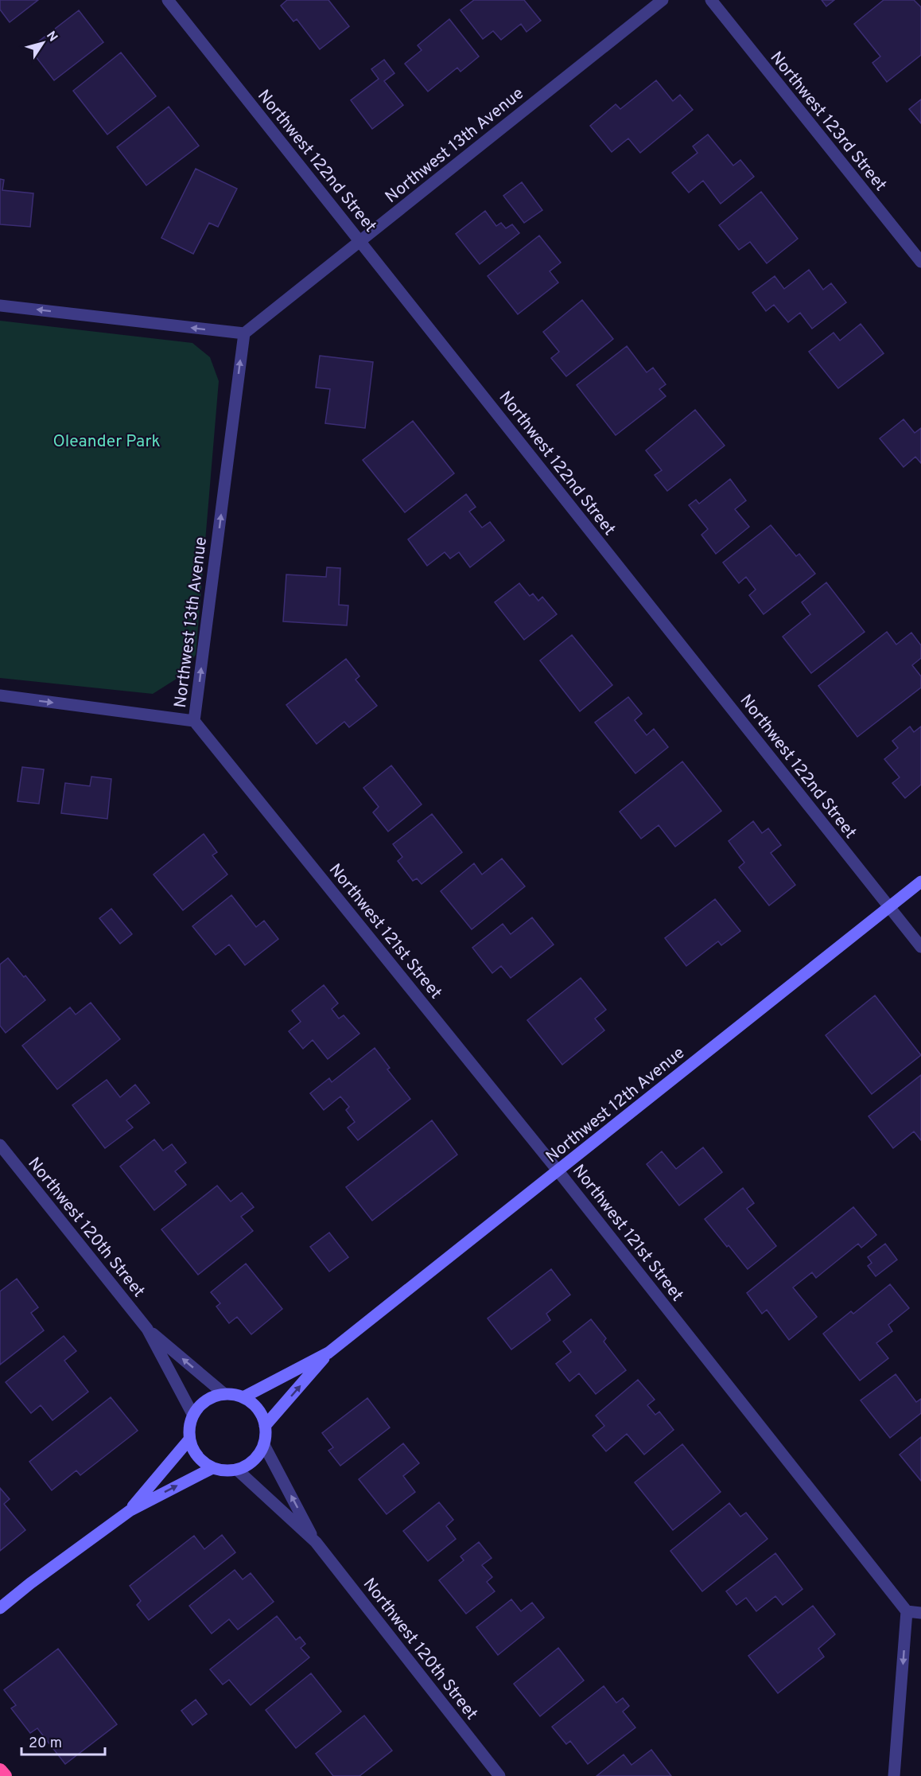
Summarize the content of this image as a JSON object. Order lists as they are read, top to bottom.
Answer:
{
  "streets": {
    "street": [
      "Northwest 123rd Street",
      "Northwest 13th Avenue",
      "Northwest 122nd Street",
      "Northwest 121st Street",
      "Northwest 12th Avenue",
      "Northwest 120th Street"
    ]
  },
  "crossings": [
    ["Northwest 13th Avenue", "Northwest 122nd Street"],
    ["Northwest 13th Avenue", "Northwest 121st Street"],
    ["Northwest 122nd Street", "Northwest 12th Avenue"],
    ["Northwest 121st Street", "Northwest 12th Avenue"],
    ["Northwest 12th Avenue", "Northwest 120th Street"]
  ],
  "parks": ["Oleander Park"],
  "scale_bar": "20 m",
  "north": "top right"
}
